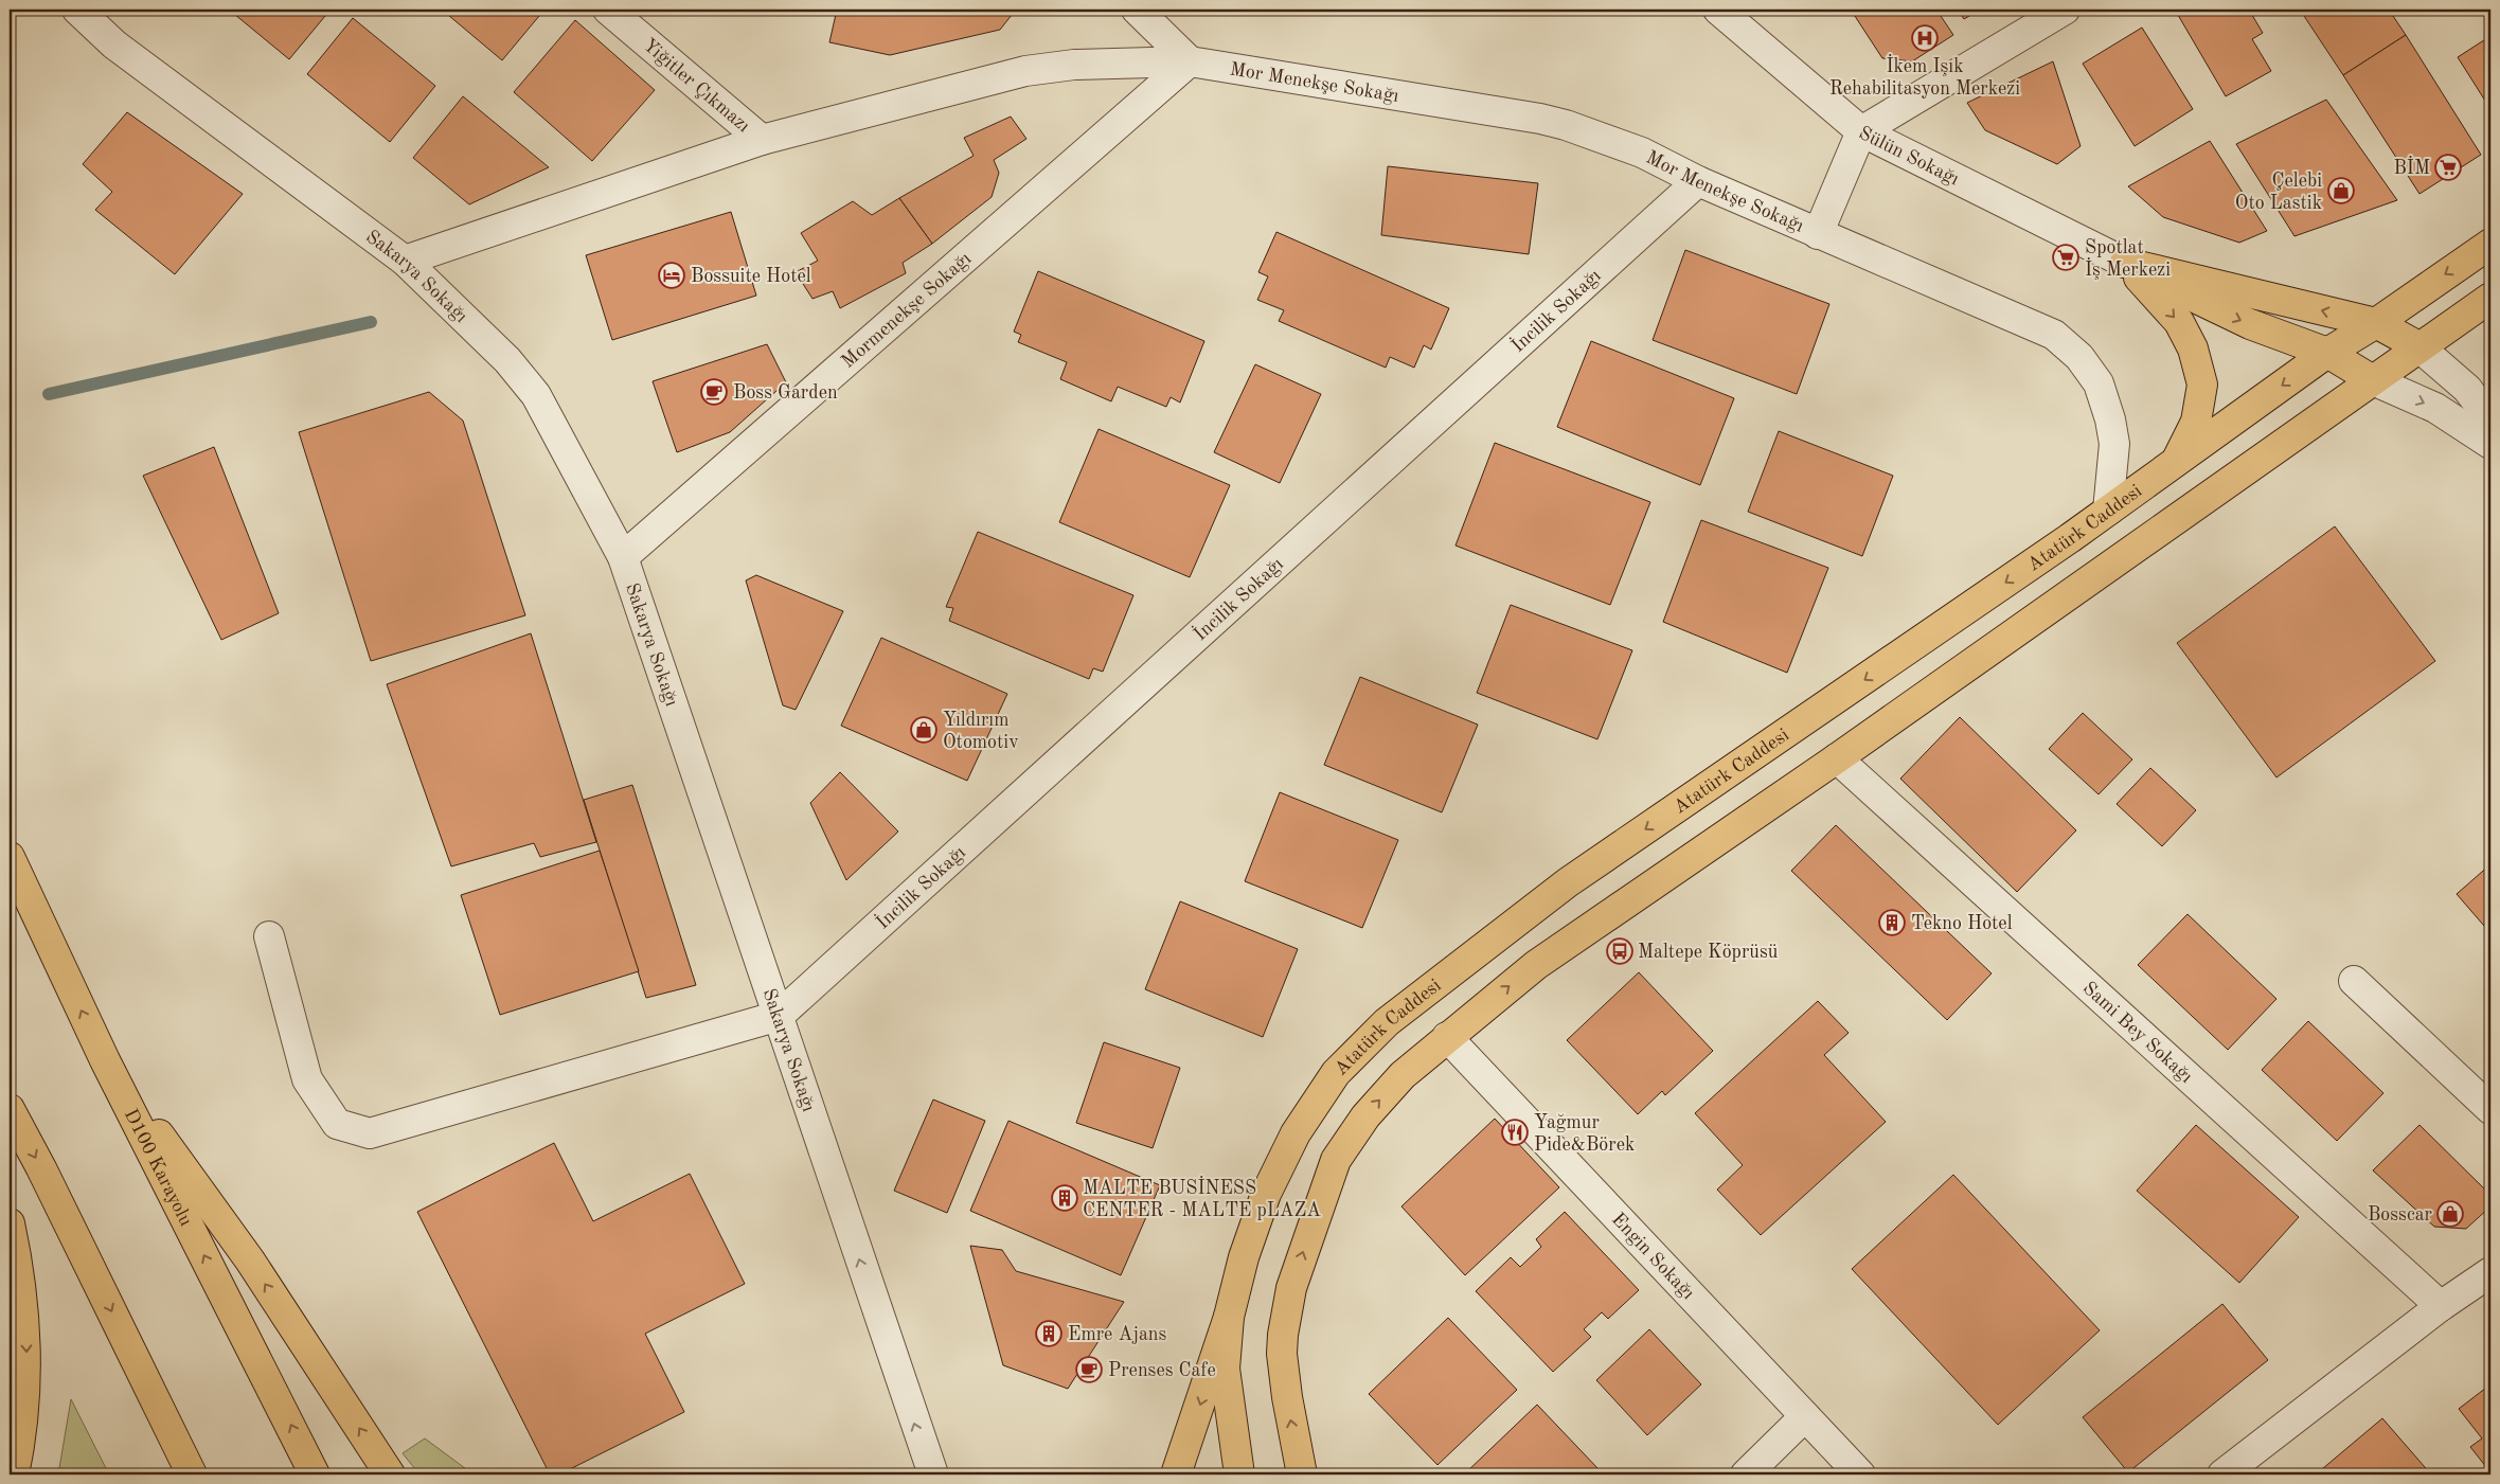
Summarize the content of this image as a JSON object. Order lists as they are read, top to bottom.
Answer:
{
  "streets": {
    "main road": ["Atatürk Caddesi", "D100 Karayolu"],
    "street": [
      "Mor Menekşe Sokağı",
      "Yiğitler Çıkmazı",
      "Sülün Sokağı",
      "Sakarya Sokağı",
      "Mormenekşe Sokağı",
      "İncilik Sokağı",
      "Sami Bey Sokağı",
      "Engin Sokağı"
    ]
  },
  "crossings": [
    ["Mor Menekşe Sokağı", "Yiğitler Çıkmazı"],
    ["Mor Menekşe Sokağı", "Sakarya Sokağı"],
    ["Mor Menekşe Sokağı", "Mormenekşe Sokağı"],
    ["Mor Menekşe Sokağı", "İncilik Sokağı"],
    ["Mor Menekşe Sokağı", "Atatürk Caddesi"],
    ["Sakarya Sokağı", "Mormenekşe Sokağı"],
    ["Sakarya Sokağı", "İncilik Sokağı"]
  ],
  "places": {
    "hospital": ["İkem Işık Rehabilitasyon Merkezi"],
    "supermarket": ["BİM", "Spotlat İş Merkezi"],
    "shop": ["Çelebi Oto Lastik", "Yıldırım Otomotiv", "Bosscar"],
    "hotel": ["Bossuite Hotel"],
    "cafe": ["Boss Garden", "Prenses Cafe"],
    "building": ["Tekno Hotel", "MALTE BUSİNESS CENTER - MALTE pLAZA", "Emre Ajans"],
    "bus stop": ["Maltepe Köprüsü"],
    "restaurant": ["Yağmur Pide&Börek"]
  }
}
